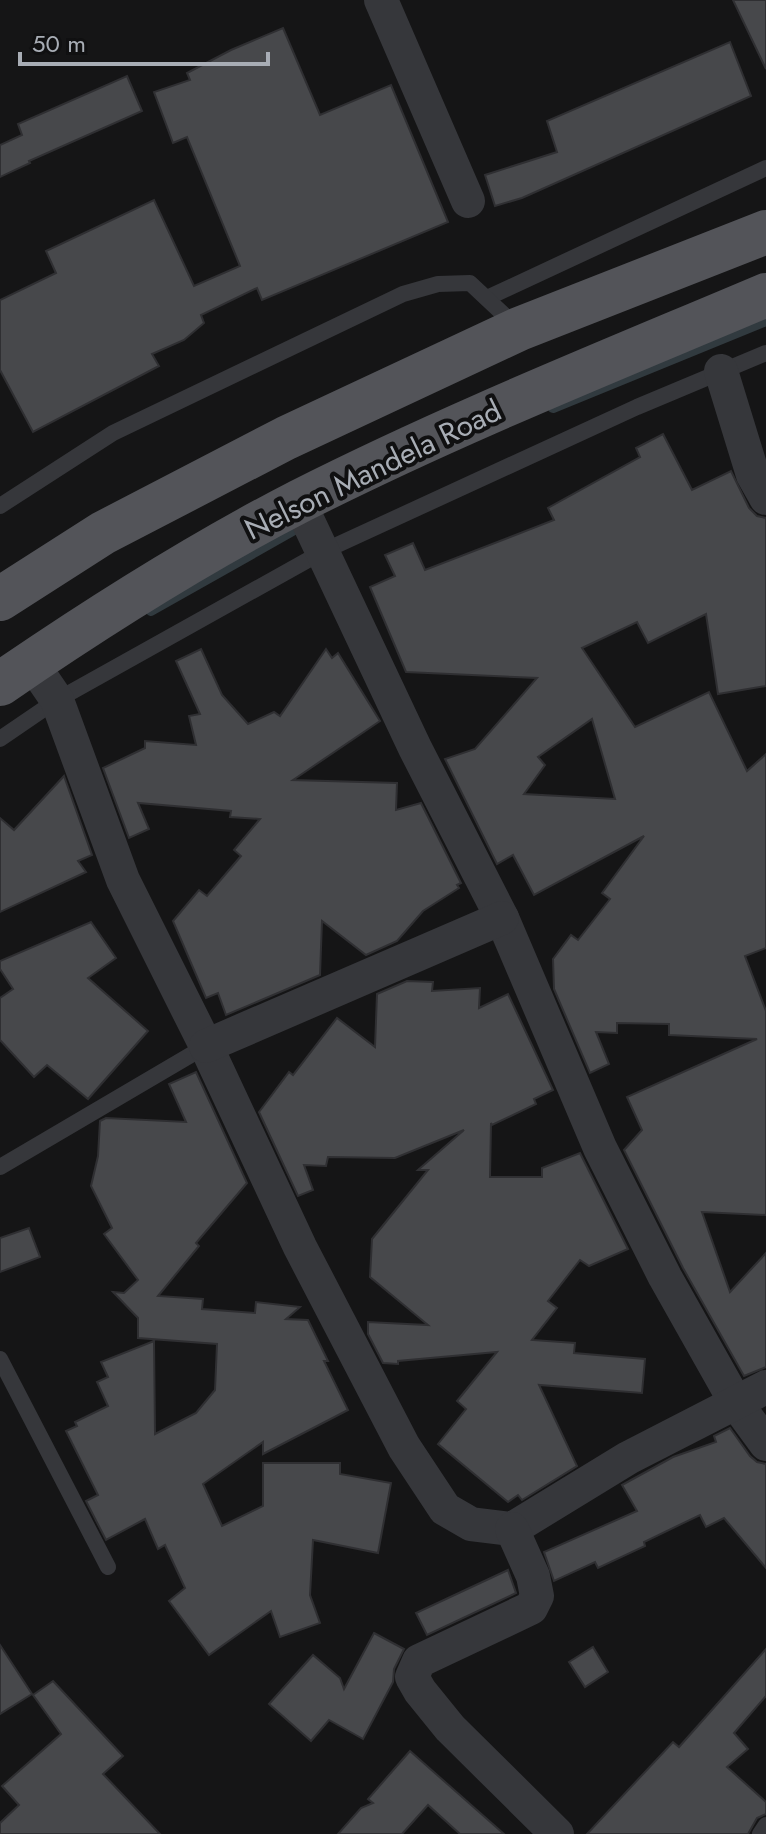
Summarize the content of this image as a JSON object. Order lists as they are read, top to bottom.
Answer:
{
  "streets": {
    "main road": ["Nelson Mandela Road"]
  },
  "scale_bar": "50 m"
}
